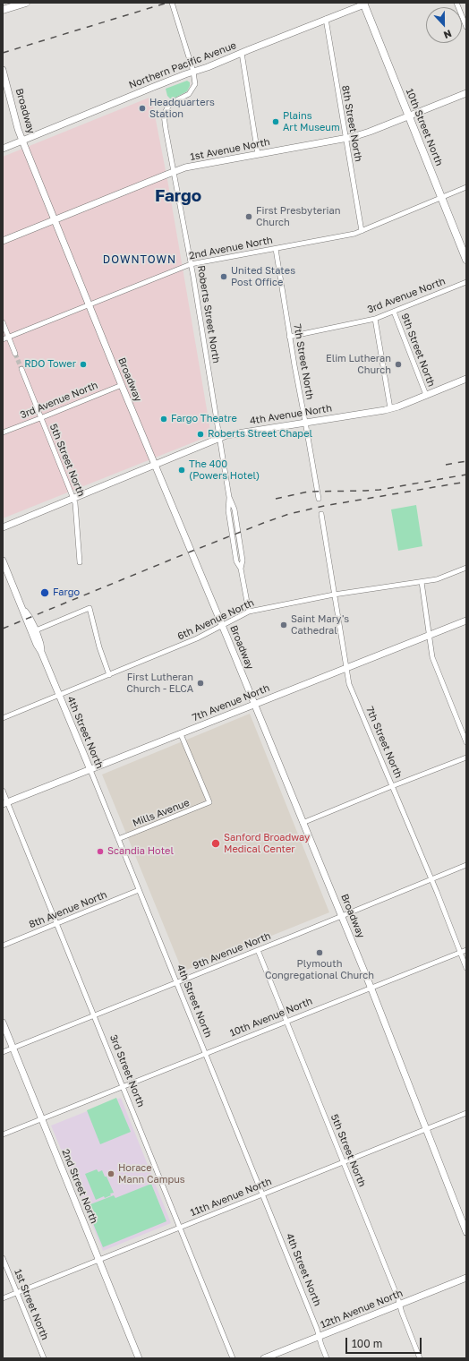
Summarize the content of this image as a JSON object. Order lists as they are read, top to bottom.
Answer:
{
  "streets": {
    "main road": ["10th Street North"],
    "street": [
      "Northern Pacific Avenue",
      "Broadway",
      "8th Street North",
      "1st Avenue North",
      "2nd Avenue North",
      "3rd Avenue North",
      "Roberts Street North",
      "9th Street North",
      "7th Street North",
      "4th Avenue North",
      "5th Street North",
      "6th Avenue North",
      "7th Avenue North",
      "4th Street North",
      "Mills Avenue",
      "8th Avenue North",
      "9th Avenue North",
      "10th Avenue North",
      "3rd Street North",
      "2nd Street North",
      "11th Avenue North",
      "1st Street North",
      "12th Avenue North"
    ]
  },
  "crossings": [
    ["Northern Pacific Avenue", "Broadway"],
    ["Northern Pacific Avenue", "8th Street North"],
    ["Northern Pacific Avenue", "10th Street North"],
    ["Northern Pacific Avenue", "Roberts Street North"],
    ["Broadway", "1st Avenue North"],
    ["Broadway", "2nd Avenue North"],
    ["Broadway", "3rd Avenue North"],
    ["Broadway", "4th Avenue North"],
    ["Broadway", "6th Avenue North"],
    ["Broadway", "7th Avenue North"],
    ["Broadway", "9th Avenue North"],
    ["Broadway", "10th Avenue North"],
    ["Broadway", "11th Avenue North"],
    ["8th Street North", "1st Avenue North"],
    ["8th Street North", "2nd Avenue North"],
    ["10th Street North", "1st Avenue North"],
    ["10th Street North", "2nd Avenue North"],
    ["1st Avenue North", "Roberts Street North"],
    ["2nd Avenue North", "Roberts Street North"],
    ["2nd Avenue North", "7th Street North"],
    ["3rd Avenue North", "9th Street North"],
    ["3rd Avenue North", "7th Street North"],
    ["3rd Avenue North", "5th Street North"],
    ["Roberts Street North", "4th Avenue North"],
    ["Roberts Street North", "6th Avenue North"],
    ["9th Street North", "4th Avenue North"],
    ["7th Street North", "4th Avenue North"],
    ["7th Street North", "6th Avenue North"],
    ["7th Street North", "7th Avenue North"],
    ["7th Street North", "9th Avenue North"],
    ["7th Street North", "10th Avenue North"],
    ["4th Avenue North", "5th Street North"],
    ["5th Street North", "9th Avenue North"],
    ["5th Street North", "10th Avenue North"],
    ["5th Street North", "11th Avenue North"],
    ["5th Street North", "12th Avenue North"],
    ["6th Avenue North", "4th Street North"],
    ["7th Avenue North", "4th Street North"],
    ["7th Avenue North", "Mills Avenue"],
    ["7th Avenue North", "3rd Street North"],
    ["4th Street North", "Mills Avenue"],
    ["4th Street North", "8th Avenue North"],
    ["4th Street North", "9th Avenue North"],
    ["4th Street North", "10th Avenue North"],
    ["4th Street North", "11th Avenue North"],
    ["4th Street North", "12th Avenue North"],
    ["8th Avenue North", "3rd Street North"],
    ["9th Avenue North", "3rd Street North"],
    ["9th Avenue North", "2nd Street North"],
    ["10th Avenue North", "3rd Street North"],
    ["10th Avenue North", "2nd Street North"],
    ["3rd Street North", "11th Avenue North"],
    ["2nd Street North", "11th Avenue North"],
    ["11th Avenue North", "1st Street North"]
  ],
  "districts": ["Fargo", "DOWNTOWN"],
  "places": [
    "Headquarters Station",
    "Plains Art Museum",
    "First Presbyterian Church",
    "United States Post Office",
    "RDO Tower",
    "Elim Lutheran Church",
    "Fargo Theatre",
    "Roberts Street Chapel",
    "The 400 (Powers Hotel)",
    "Fargo",
    "Saint Mary's Cathedral",
    "First Lutheran Church - ELCA",
    "Sanford Broadway Medical Center",
    "Scandia Hotel",
    "Plymouth Congregational Church",
    "Horace Mann Campus"
  ],
  "scale_bar": "100 m",
  "north": "bottom"
}
